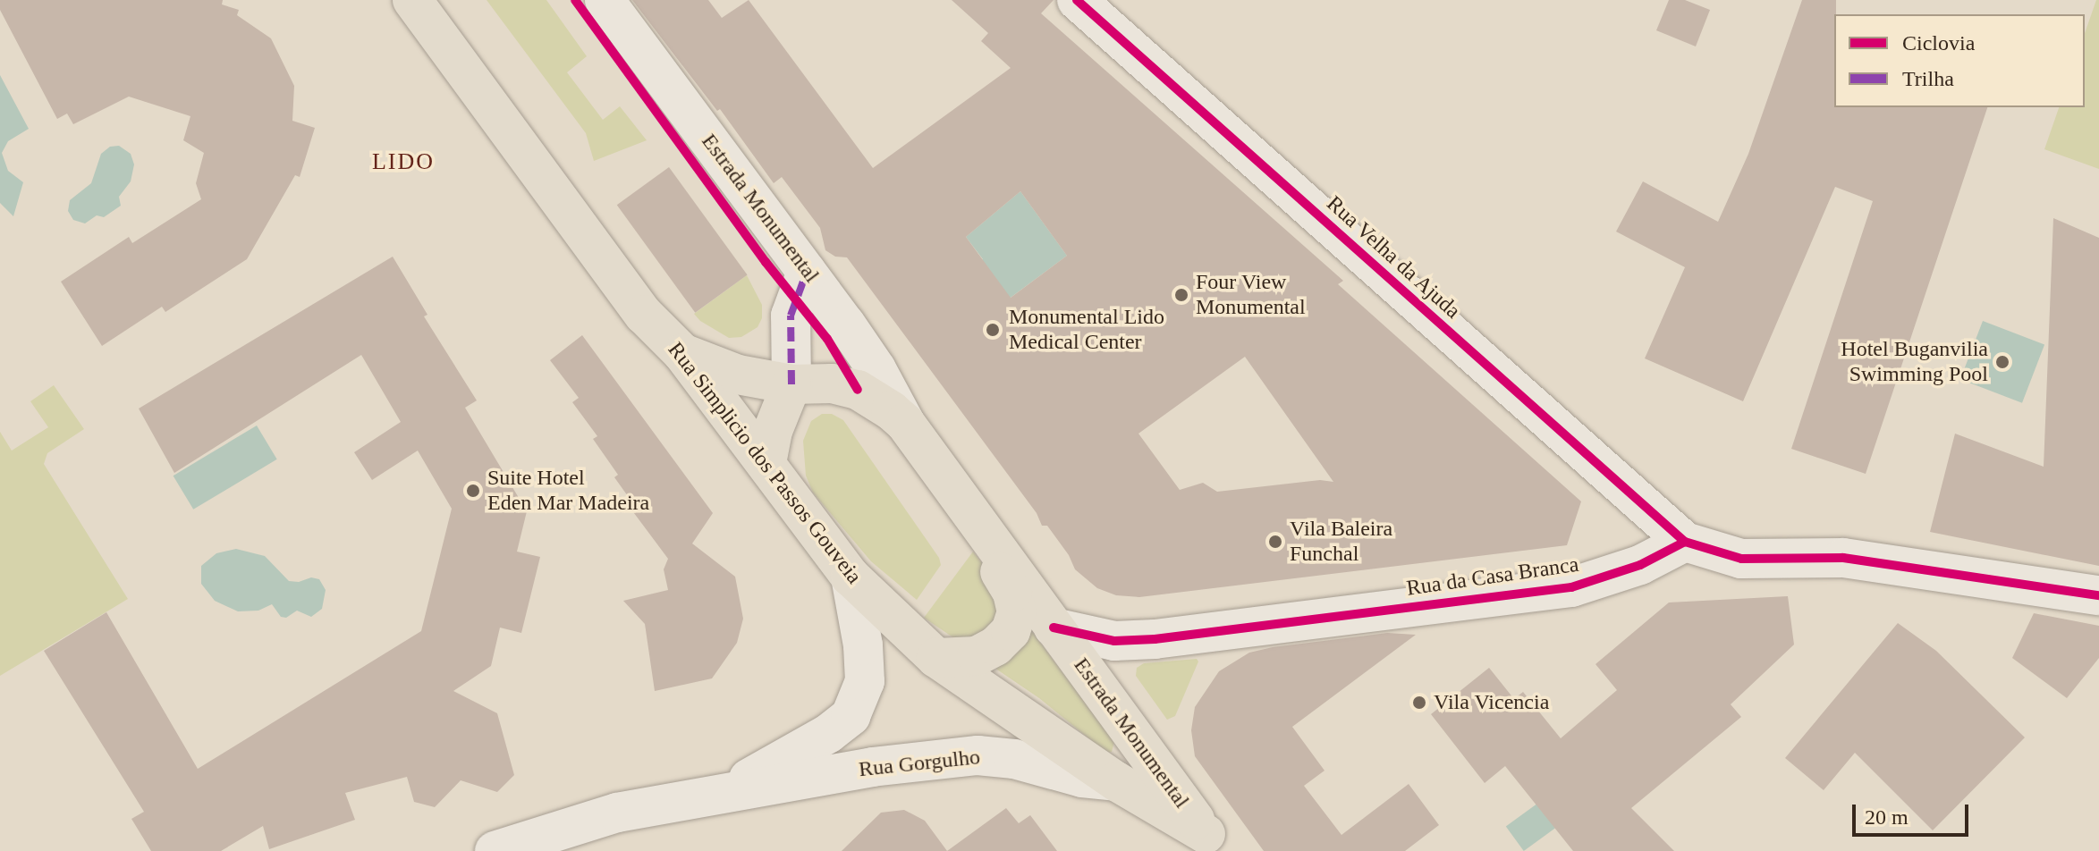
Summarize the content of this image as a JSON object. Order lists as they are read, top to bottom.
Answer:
{
  "streets": {
    "main road": ["Estrada Monumental", "Rua Simplicio dos Passos Gouveia"],
    "street": ["Rua Velha da Ajuda", "Rua da Casa Branca", "Rua Gorgulho"]
  },
  "crossings": [
    ["Estrada Monumental", "Rua Simplicio dos Passos Gouveia"],
    ["Estrada Monumental", "Rua da Casa Branca"],
    ["Rua Velha da Ajuda", "Rua da Casa Branca"],
    ["Rua Simplicio dos Passos Gouveia", "Rua Gorgulho"]
  ],
  "districts": ["LIDO"],
  "places": [
    "Four View Monumental",
    "Monumental Lido Medical Center",
    "Hotel Buganvilia Swimming Pool",
    "Suite Hotel Eden Mar Madeira",
    "Vila Baleira Funchal",
    "Vila Vicencia"
  ],
  "legend": ["Ciclovia", "Trilha"],
  "scale_bar": "20 m"
}
